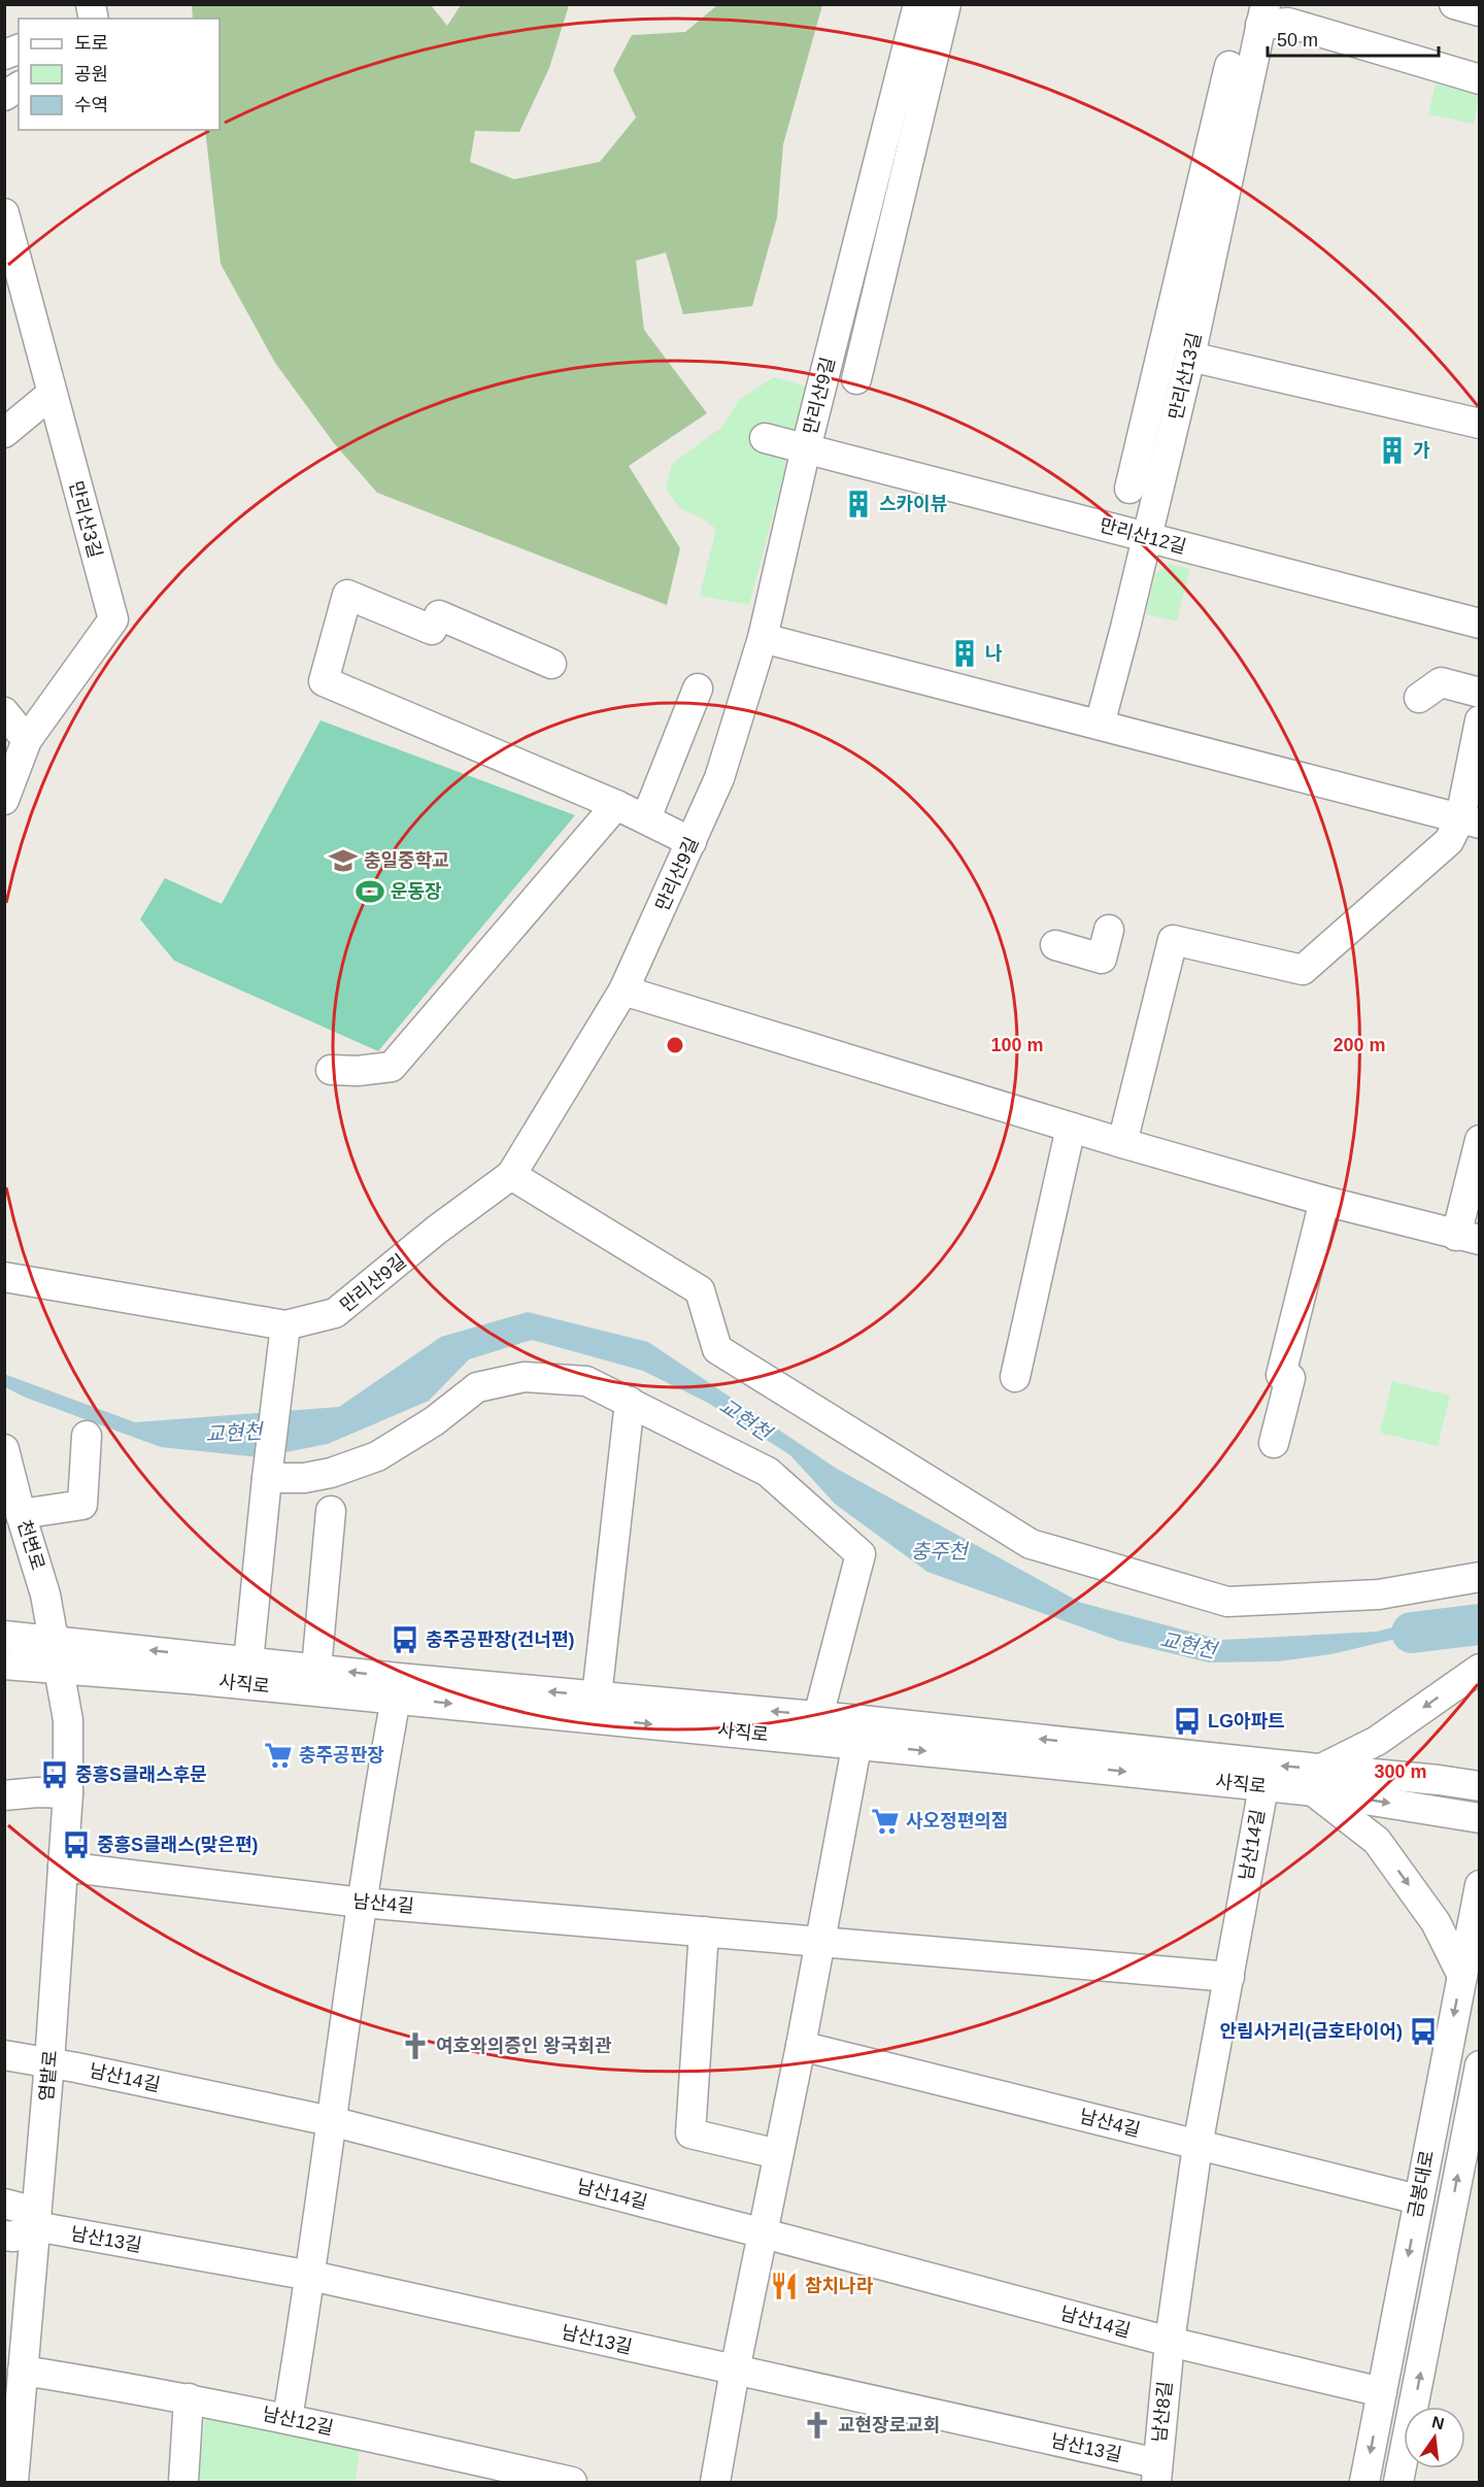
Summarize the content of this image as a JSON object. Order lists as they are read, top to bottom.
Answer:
{
  "streets": {
    "street": [
      "만리산13길",
      "만리산9길",
      "만리산3길",
      "만리산12길",
      "천변로",
      "사직로",
      "남산14길",
      "남산4길",
      "염밭로",
      "금봉대로",
      "남산13길",
      "남산8길",
      "남산12길"
    ]
  },
  "crossings": [
    ["만리산13길", "만리산12길"],
    ["만리산9길", "만리산12길"],
    ["만리산9길", "사직로"],
    ["천변로", "사직로"],
    ["천변로", "염밭로"],
    ["사직로", "남산14길"],
    ["사직로", "염밭로"],
    ["남산14길", "남산4길"],
    ["남산14길", "염밭로"],
    ["남산14길", "금봉대로"],
    ["남산14길", "남산8길"],
    ["남산4길", "염밭로"],
    ["남산4길", "금봉대로"],
    ["염밭로", "남산13길"],
    ["염밭로", "남산12길"],
    ["남산13길", "남산8길"]
  ],
  "water": ["교현천", "충주천"],
  "places": {
    "building": ["가", "스카이뷰", "나"],
    "school or university": ["충일중학교"],
    "sports": ["운동장"],
    "bus stop": [
      "충주공판장(건너편)",
      "LG아파트",
      "중흥S클래스후문",
      "중흥S클래스(맞은편)",
      "안림사거리(금호타이어)"
    ],
    "supermarket": ["충주공판장", "사오정편의점"],
    "church": ["여호와의증인 왕국회관", "교현장로교회"],
    "restaurant": ["참치나라"]
  },
  "legend": ["도로", "공원", "수역"],
  "scale_bar": "50 m",
  "north": "top",
  "rings": ["100 m", "200 m", "300 m"]
}
